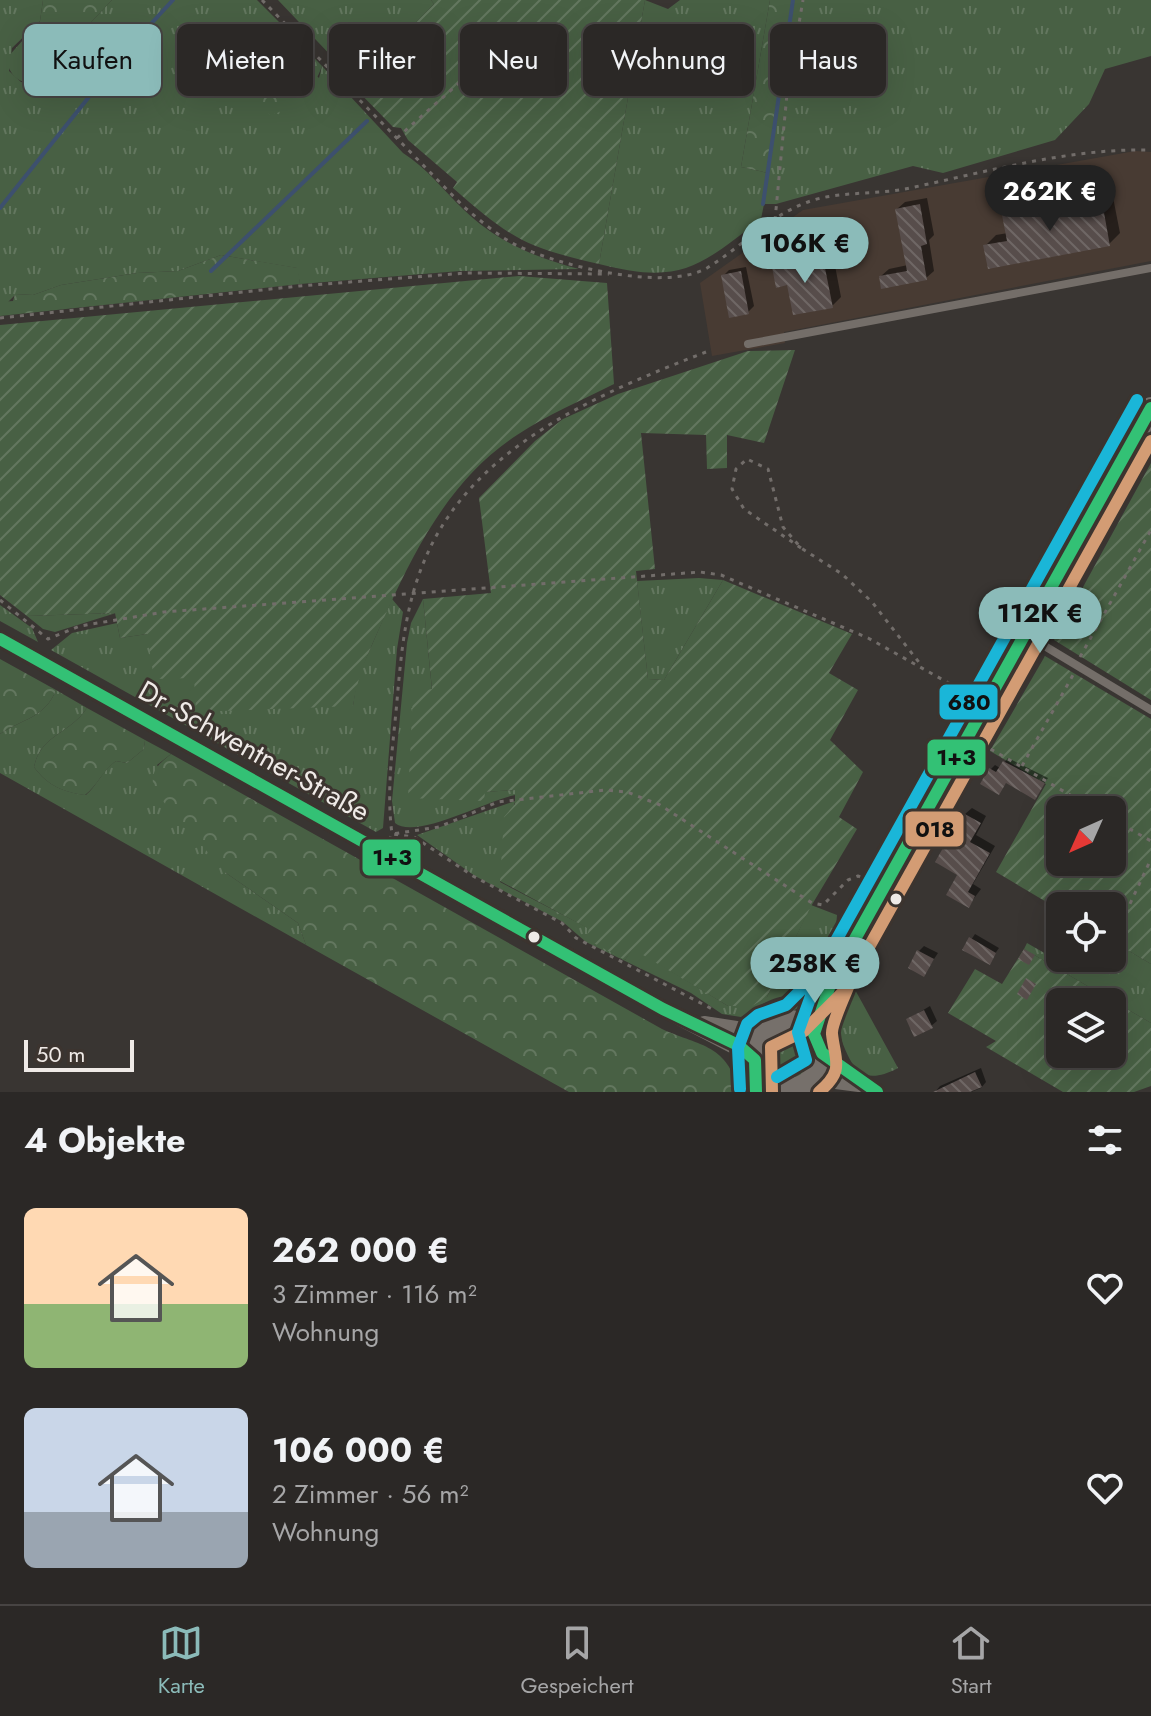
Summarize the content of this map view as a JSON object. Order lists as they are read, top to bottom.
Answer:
{
  "streets": {
    "street": ["Dr.-Schwentner-Straße"]
  },
  "lines": ["transit line 680", "transit line 1+3", "transit line 018"],
  "scale_bar": "50 m",
  "north": "bottom left",
  "page": {
    "chip": [
      "Kaufen",
      "Mieten",
      "Filter",
      "Neu",
      "Wohnung",
      "Haus"
    ],
    "price": [
      "262K €",
      "106K €",
      "112K €",
      "258K €"
    ],
    "scale": "50 m",
    "heading": "4 Objekte",
    "list": [
      {
        "name": "262 000 €",
        "note": "3 Zimmer · 116 m² · Wohnung"
      },
      {
        "name": "106 000 €",
        "note": "2 Zimmer · 56 m² · Wohnung"
      }
    ],
    "tabs": ["Karte", "Gespeichert", "Start"]
  }
}
